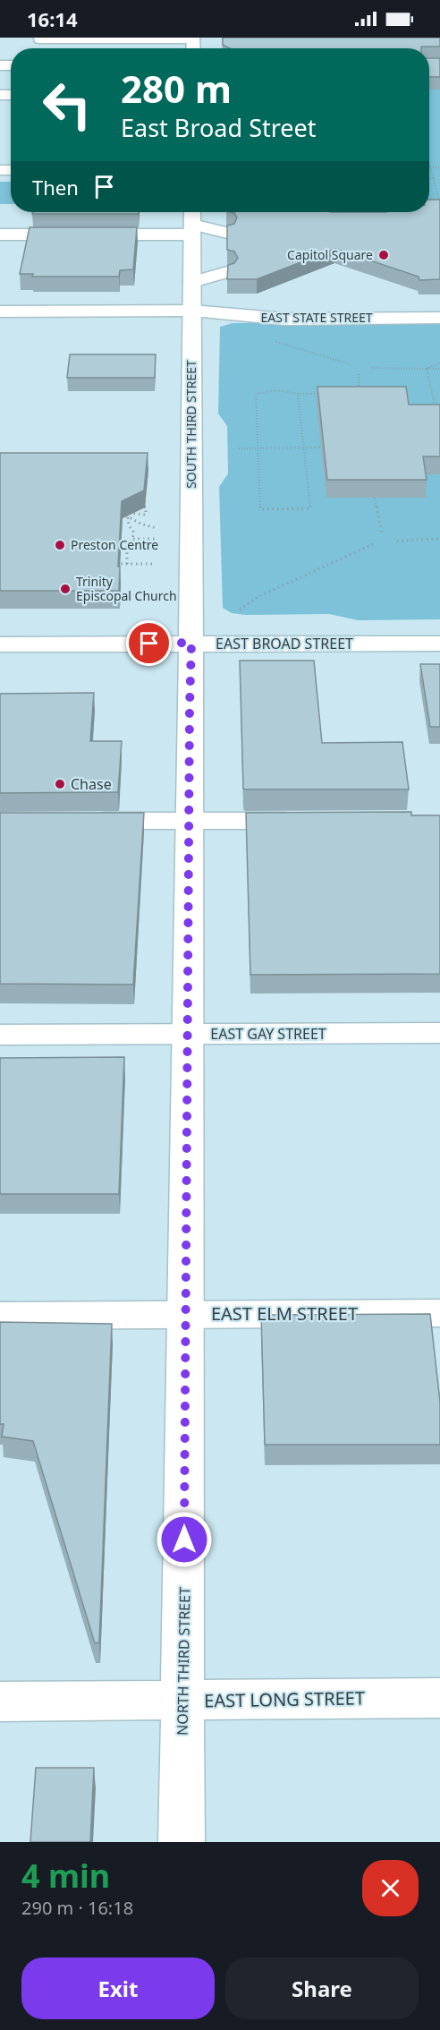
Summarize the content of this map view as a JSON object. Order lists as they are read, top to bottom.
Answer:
{
  "streets": {
    "main road": [
      "EAST STATE STREET",
      "SOUTH THIRD STREET",
      "EAST BROAD STREET",
      "EAST GAY STREET",
      "EAST ELM STREET",
      "NORTH THIRD STREET",
      "EAST LONG STREET"
    ]
  },
  "crossings": [
    ["EAST STATE STREET", "SOUTH THIRD STREET"],
    ["SOUTH THIRD STREET", "EAST BROAD STREET"],
    ["SOUTH THIRD STREET", "NORTH THIRD STREET"],
    ["EAST BROAD STREET", "NORTH THIRD STREET"],
    ["EAST GAY STREET", "NORTH THIRD STREET"],
    ["EAST ELM STREET", "NORTH THIRD STREET"],
    ["NORTH THIRD STREET", "EAST LONG STREET"]
  ],
  "places": [
    "Capitol Square",
    "Preston Centre",
    "Trinity Episcopal Church",
    "Chase"
  ],
  "page": {
    "status": "16:14",
    "turn": ["280 m", "East Broad Street"],
    "then": "Then",
    "heading": ["4 min", "290 m · 16:18"],
    "buttons": ["Exit", "Share"]
  }
}
